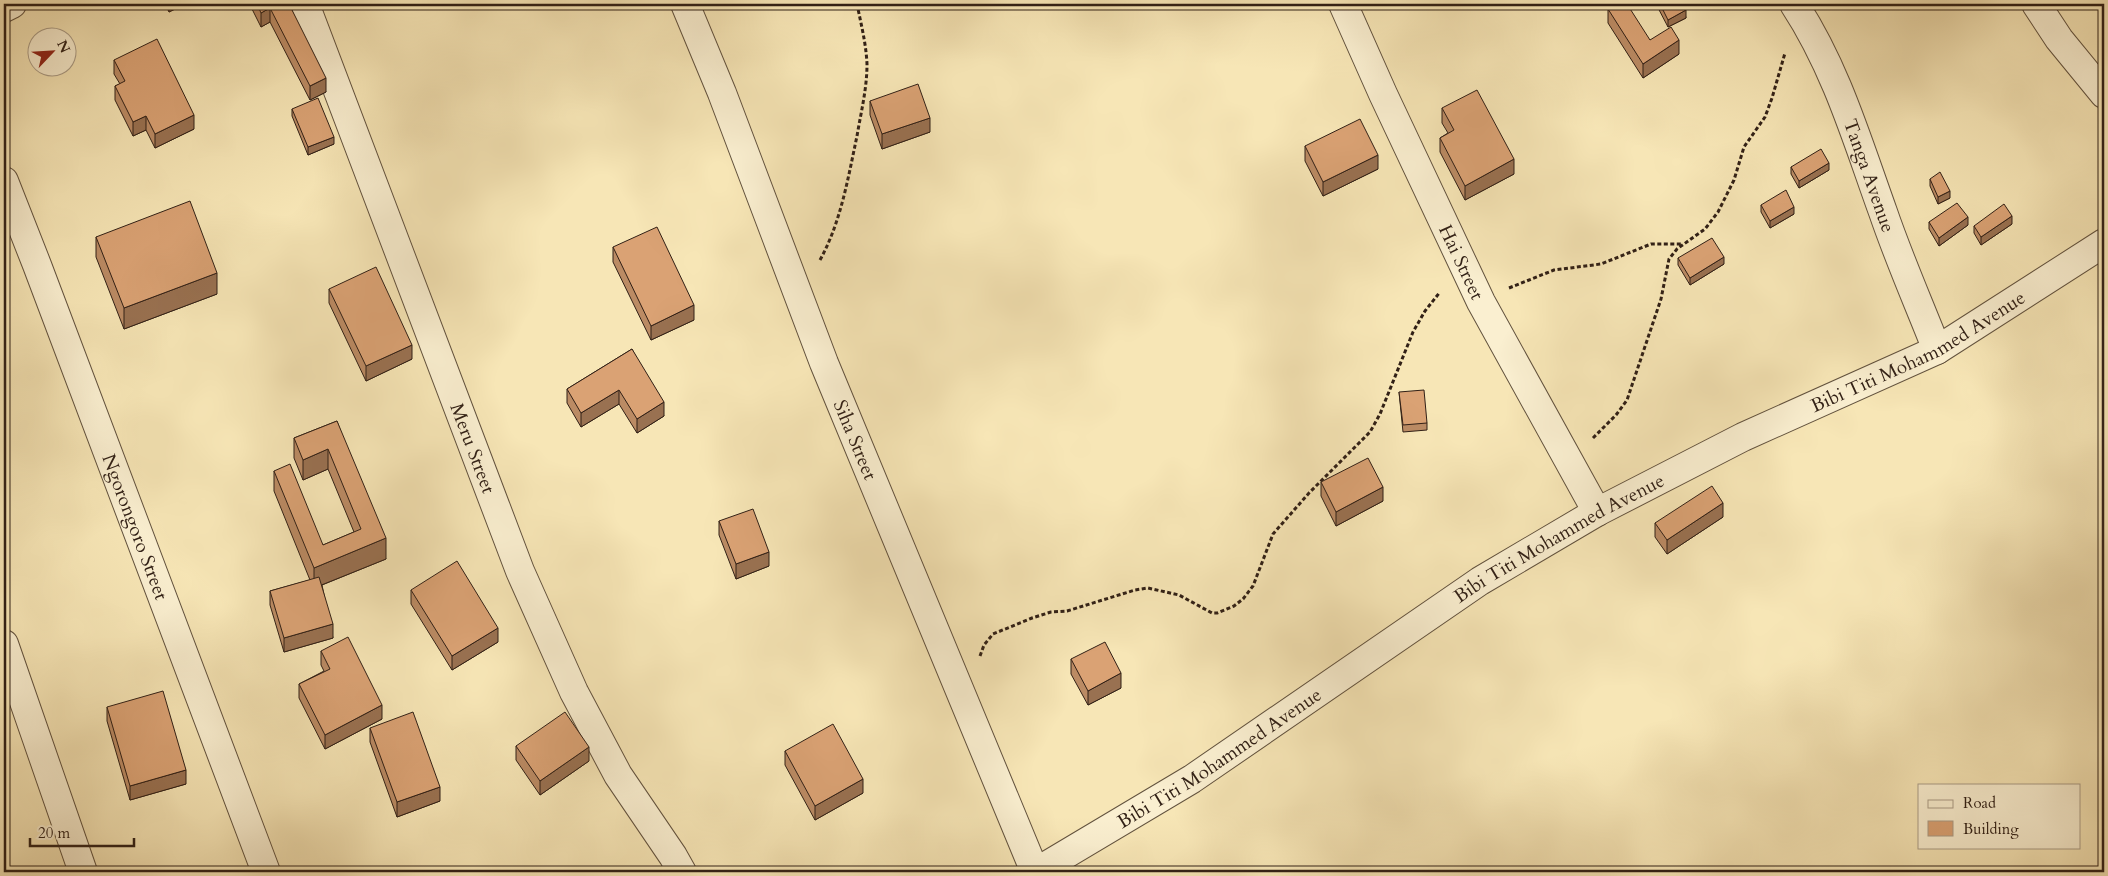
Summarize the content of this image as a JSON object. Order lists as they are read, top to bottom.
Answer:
{
  "streets": {
    "street": [
      "Tanga Avenue",
      "Hai Street",
      "Bibi Titi Mohammed Avenue",
      "Siha Street",
      "Meru Street",
      "Ngorongoro Street"
    ]
  },
  "crossings": [
    ["Tanga Avenue", "Bibi Titi Mohammed Avenue"],
    ["Hai Street", "Bibi Titi Mohammed Avenue"],
    ["Bibi Titi Mohammed Avenue", "Siha Street"]
  ],
  "legend": ["Road", "Building"],
  "scale_bar": "20 m",
  "north": "top right"
}
